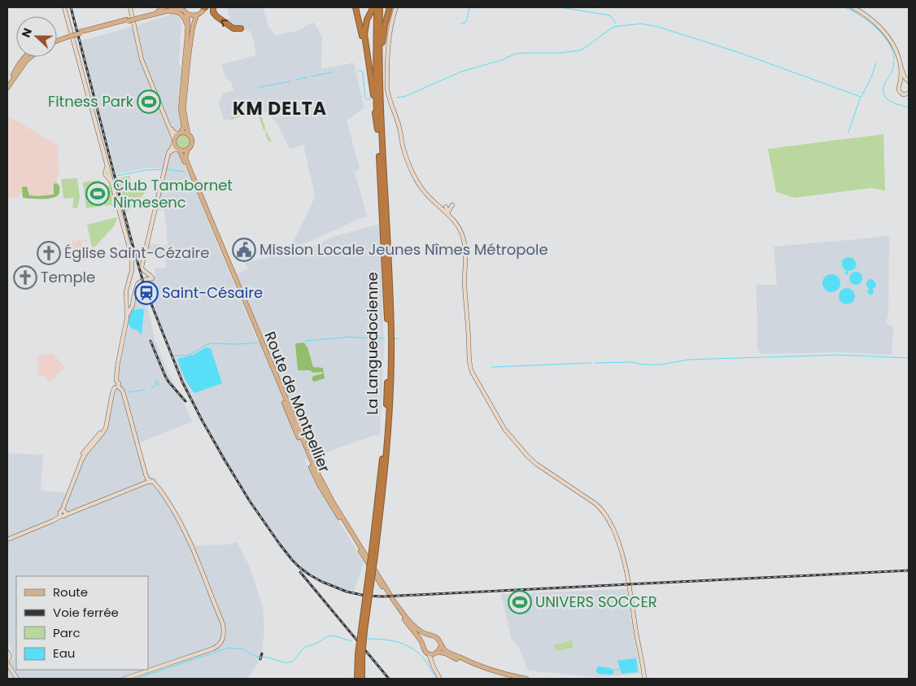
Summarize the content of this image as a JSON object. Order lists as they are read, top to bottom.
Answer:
{
  "streets": {
    "highway": ["La Languedocienne"],
    "main road": ["Route de Montpellier"]
  },
  "districts": ["KM DELTA"],
  "places": {
    "sports": ["Fitness Park", "Club Tambornet Nimesenc", "UNIVERS SOCCER"],
    "public building": ["Mission Locale Jeunes Nîmes Métropole"],
    "church": ["Église Saint-Cézaire", "Temple"],
    "station": ["Saint-Césaire"]
  },
  "legend": [
    "Route",
    "Voie ferrée",
    "Parc",
    "Eau"
  ],
  "north": "left"
}
